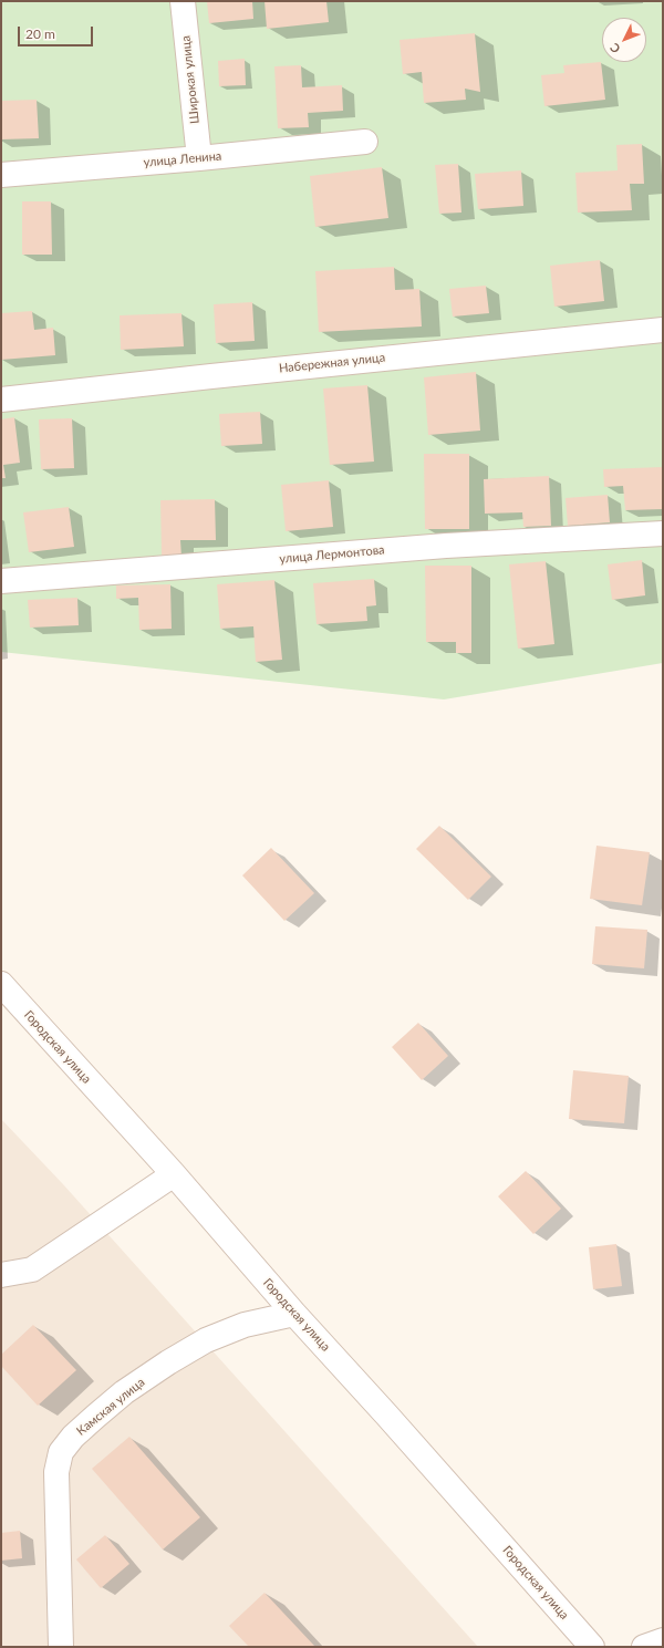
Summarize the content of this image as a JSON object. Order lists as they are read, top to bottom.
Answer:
{
  "streets": {
    "street": [
      "Широкая улица",
      "улица Ленина",
      "Набережная улица",
      "улица Лермонтова",
      "Городская улица",
      "Камская улица"
    ]
  },
  "crossings": [
    ["Широкая улица", "улица Ленина"],
    ["Городская улица", "Камская улица"]
  ],
  "scale_bar": "20 m",
  "north": "bottom left"
}
